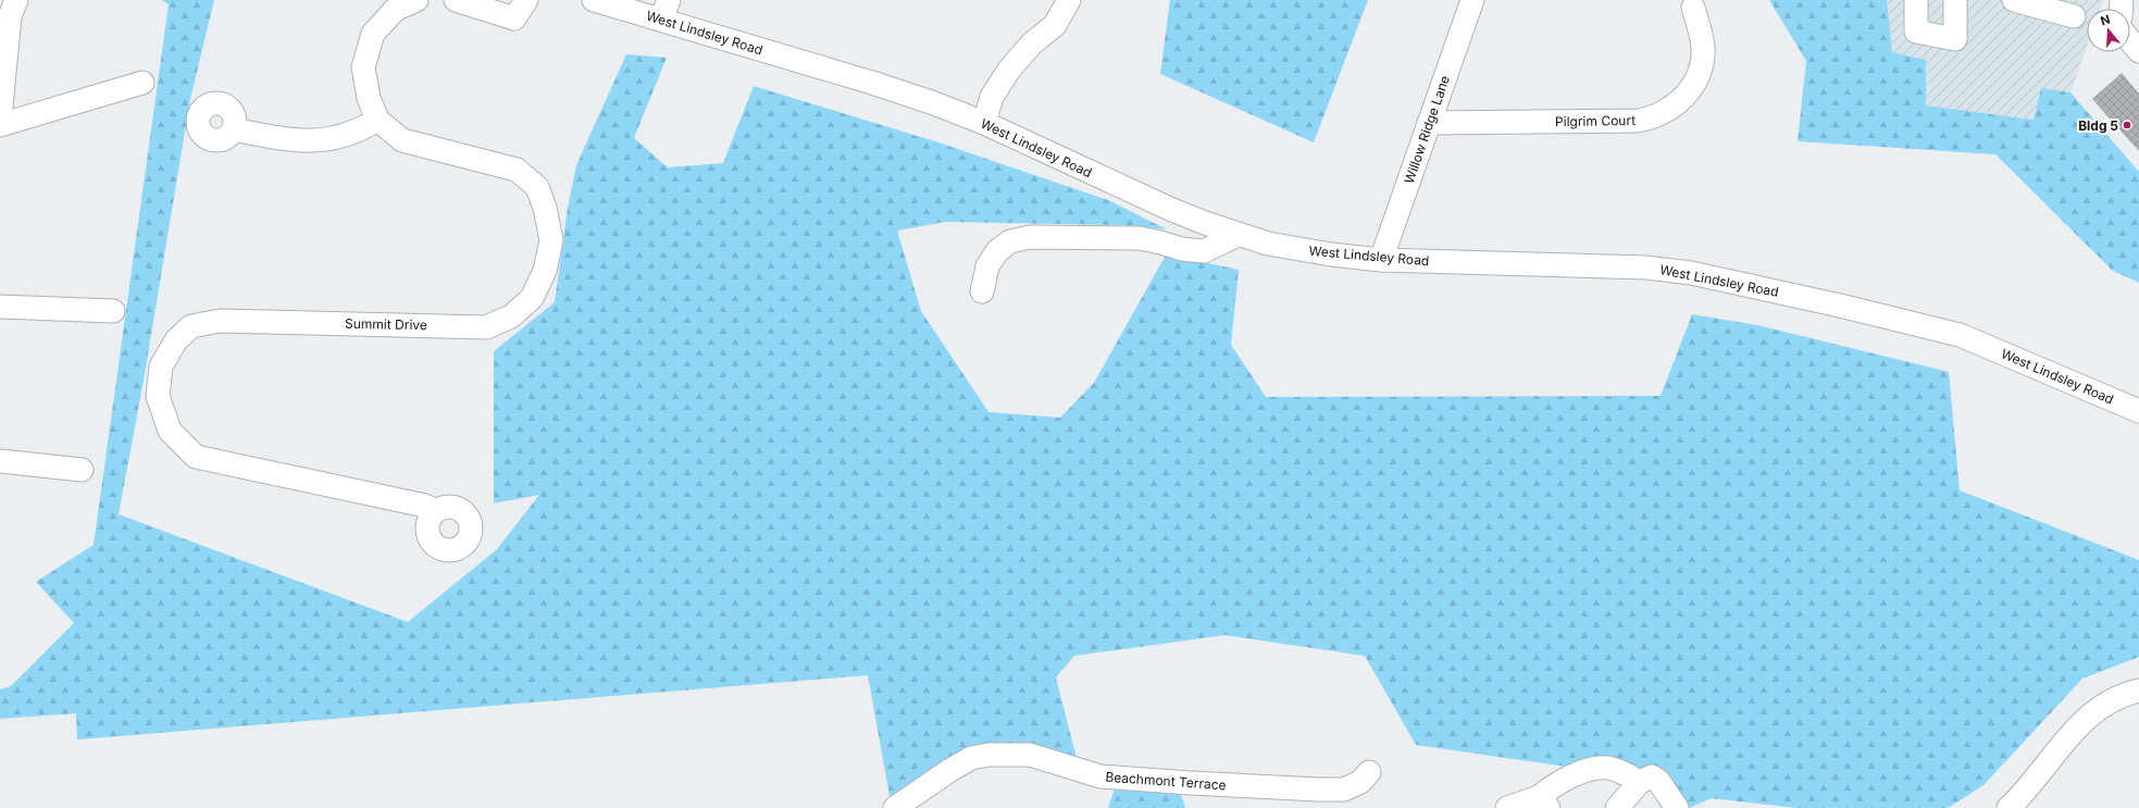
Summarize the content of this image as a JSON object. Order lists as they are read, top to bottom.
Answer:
{
  "streets": {
    "street": [
      "West Lindsley Road",
      "Pilgrim Court",
      "Willow Ridge Lane",
      "Summit Drive",
      "Beachmont Terrace"
    ]
  },
  "crossings": [
    ["West Lindsley Road", "Willow Ridge Lane"],
    ["Pilgrim Court", "Willow Ridge Lane"]
  ],
  "places": ["Bldg 5"],
  "north": "top"
}
